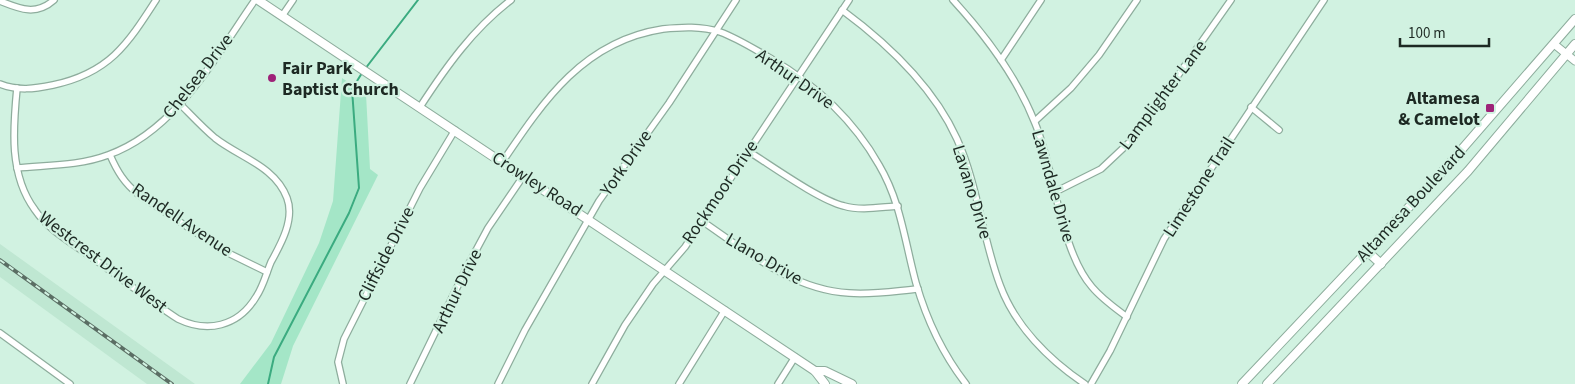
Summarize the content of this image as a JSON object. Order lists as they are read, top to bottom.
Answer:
{
  "streets": {
    "main road": ["Crowley Road", "Altamesa Boulevard"],
    "street": [
      "Chelsea Drive",
      "Arthur Drive",
      "Lamplighter Lane",
      "York Drive",
      "Lawndale Drive",
      "Limestone Trail",
      "Rockmoor Drive",
      "Lavano Drive",
      "Randell Avenue",
      "Cliffside Drive",
      "Llano Drive",
      "Westcrest Drive West"
    ]
  },
  "crossings": [
    ["Chelsea Drive", "Crowley Road"],
    ["Chelsea Drive", "Randell Avenue"],
    ["Chelsea Drive", "Westcrest Drive West"],
    ["Arthur Drive", "York Drive"],
    ["Arthur Drive", "Crowley Road"],
    ["Arthur Drive", "Rockmoor Drive"],
    ["Arthur Drive", "Llano Drive"],
    ["Lamplighter Lane", "Lawndale Drive"],
    ["York Drive", "Crowley Road"],
    ["Crowley Road", "Rockmoor Drive"],
    ["Crowley Road", "Cliffside Drive"],
    ["Lawndale Drive", "Limestone Trail"],
    ["Rockmoor Drive", "Lavano Drive"],
    ["Rockmoor Drive", "Llano Drive"],
    ["Randell Avenue", "Westcrest Drive West"]
  ],
  "places": {
    "other": ["Fair Park Baptist Church"],
    "transit": ["Altamesa & Camelot"]
  },
  "scale_bar": "100 m"
}
